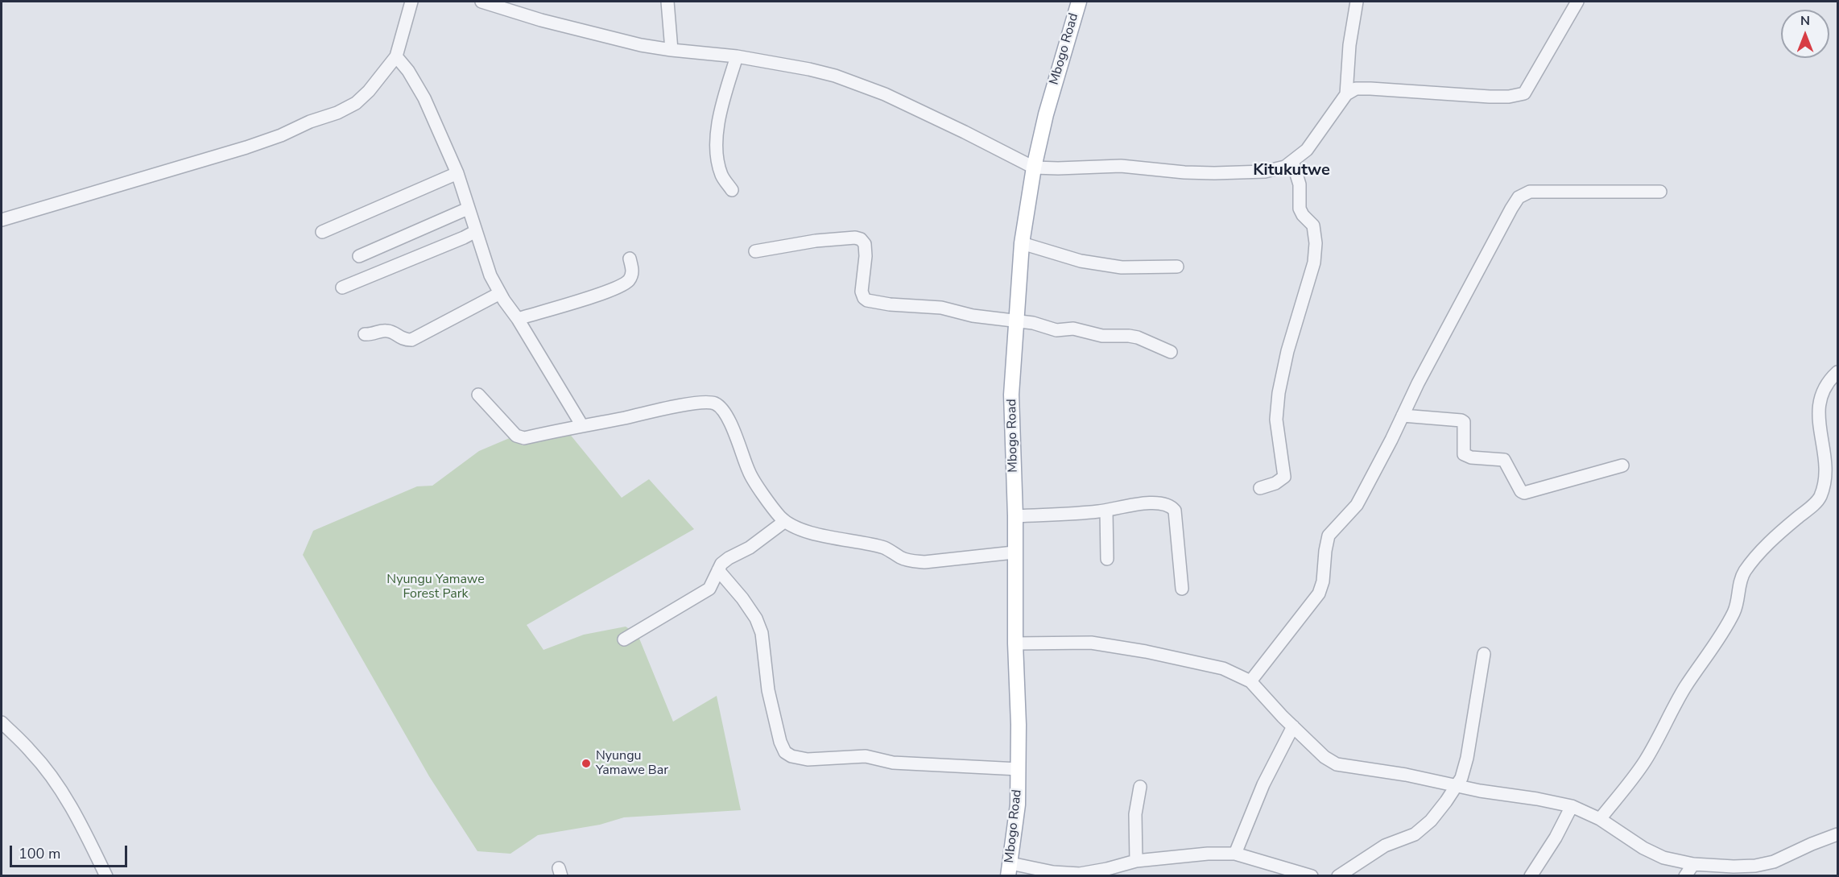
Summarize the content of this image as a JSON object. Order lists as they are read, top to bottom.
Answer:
{
  "streets": {
    "main road": ["Mbogo Road"]
  },
  "districts": ["Kitukutwe"],
  "parks": ["Nyungu Yamawe Forest Park"],
  "places": ["Nyungu Yamawe Bar"],
  "scale_bar": "100 m",
  "north": "top"
}
